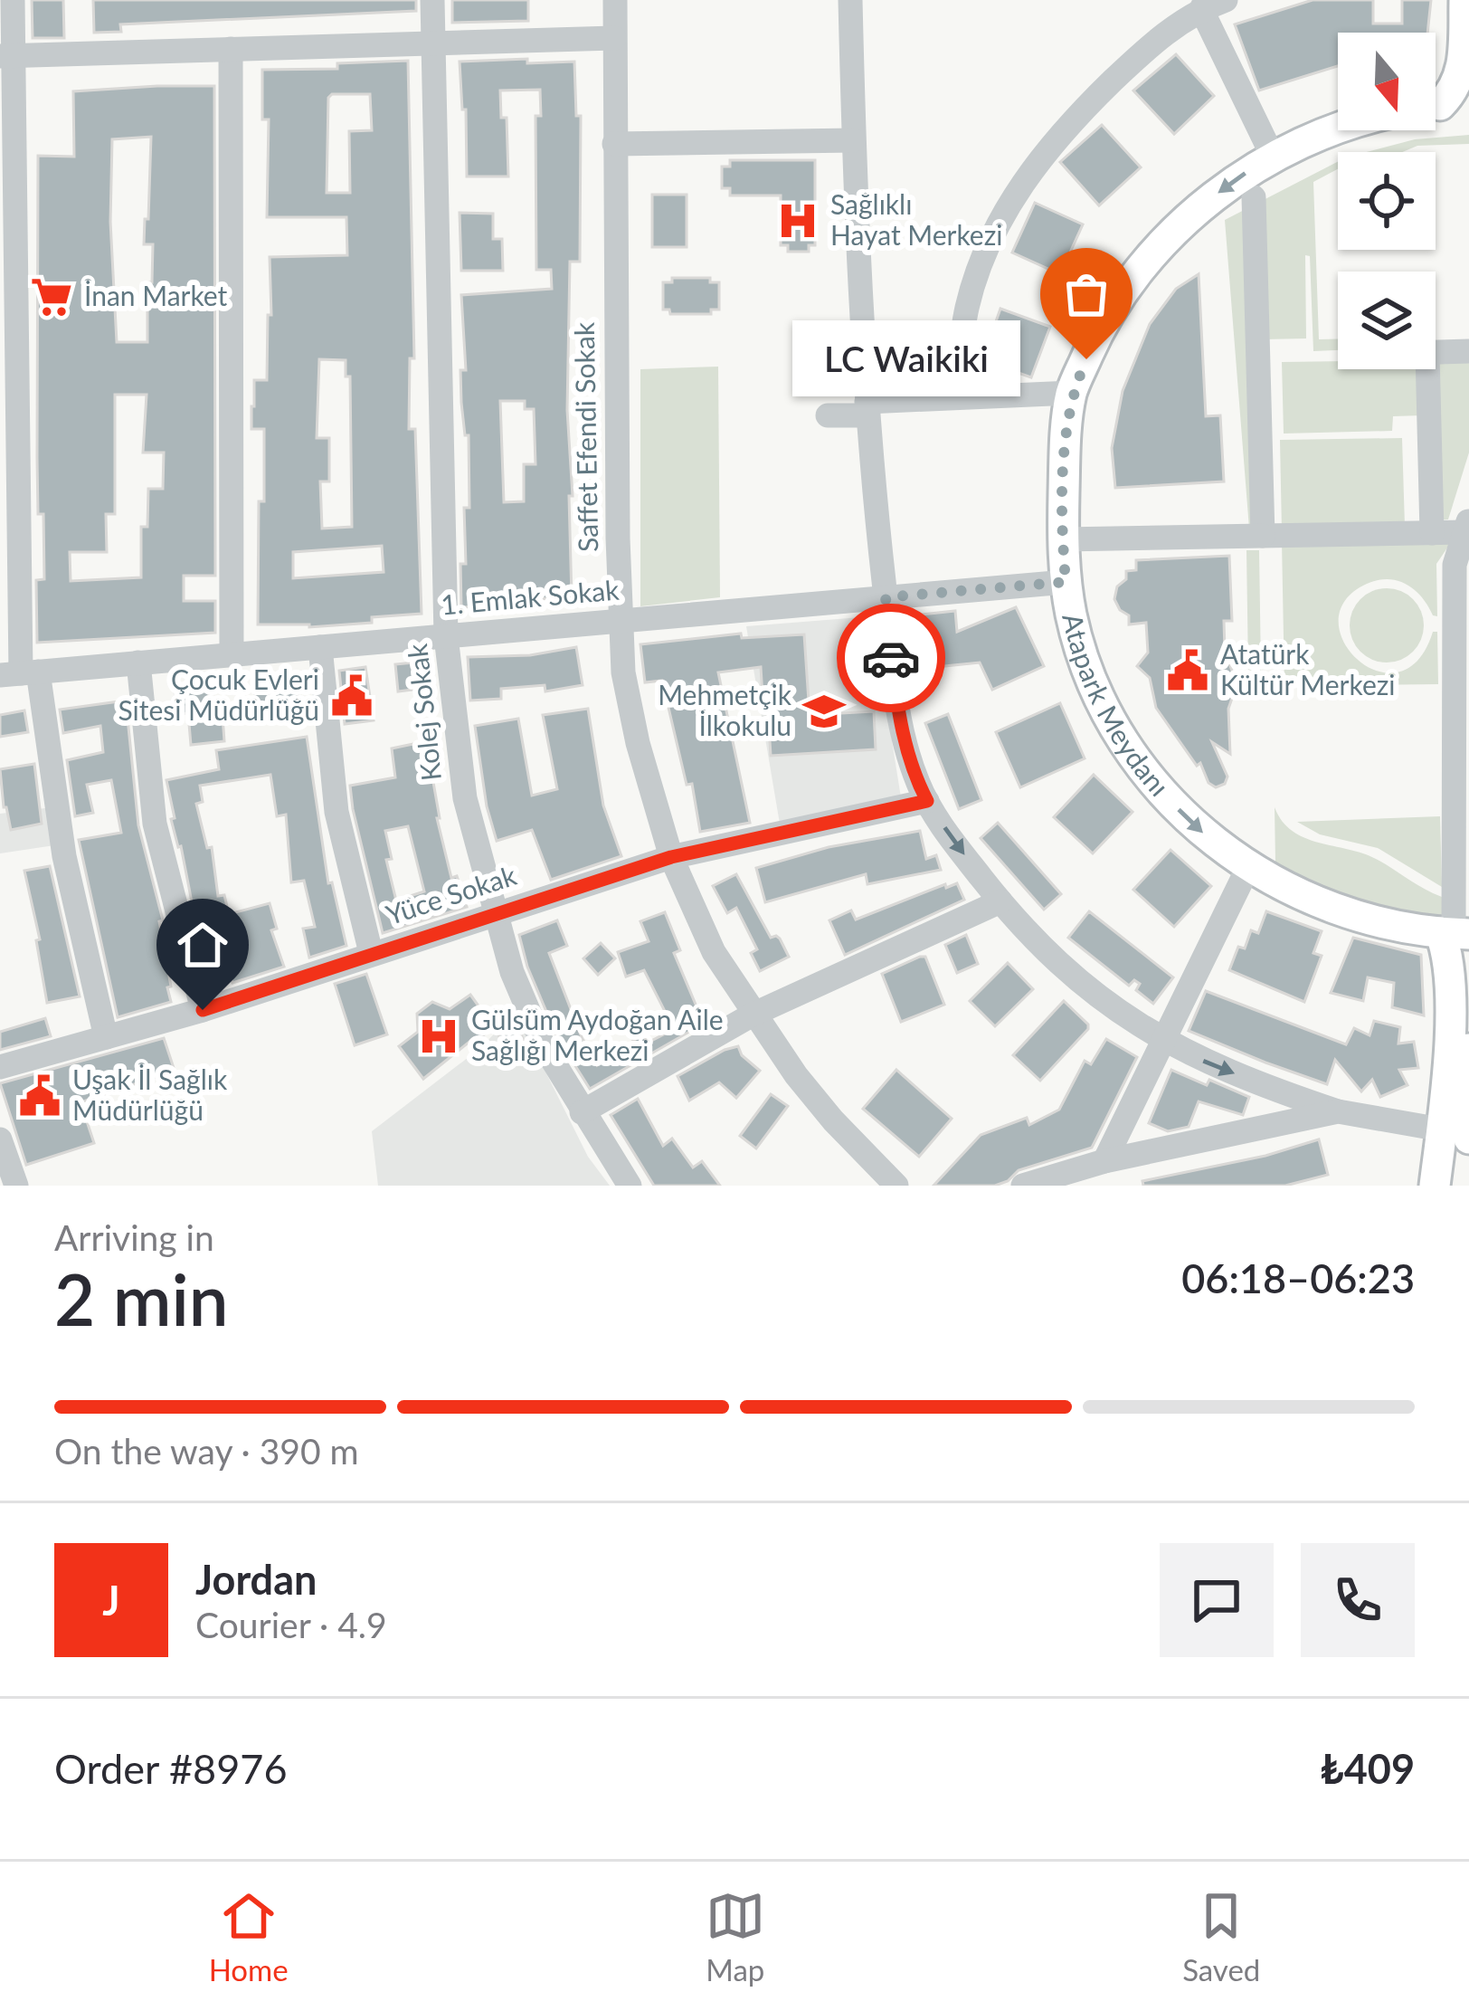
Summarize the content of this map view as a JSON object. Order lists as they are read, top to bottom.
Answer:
{
  "streets": {
    "main road": ["Atapark Meydanı"],
    "street": [
      "Saffet Efendi Sokak",
      "1. Emlak Sokak",
      "Kolej Sokak",
      "Yüce Sokak"
    ]
  },
  "crossings": [
    ["Saffet Efendi Sokak", "1. Emlak Sokak"],
    ["Saffet Efendi Sokak", "Yüce Sokak"],
    ["1. Emlak Sokak", "Atapark Meydanı"],
    ["1. Emlak Sokak", "Kolej Sokak"],
    ["Kolej Sokak", "Yüce Sokak"]
  ],
  "places": {
    "hospital": ["Sağlıklı Hayat Merkezi", "Gülsüm Aydoğan Aile Sağlığı Merkezi"],
    "supermarket": ["İnan Market"],
    "other": ["LC Waikiki"],
    "public building": ["Atatürk Kültür Merkezi", "Çocuk Evleri Sitesi Müdürlüğü", "Uşak İl Sağlık Müdürlüğü"],
    "school or university": ["Mehmetçik İlkokulu"]
  },
  "north": "bottom",
  "page": {
    "bubble": "LC Waikiki",
    "heading": ["2 min", "Arriving in", "06:18–06:23"],
    "panel": [
      "Jordan",
      "Courier · 4.9",
      "Order #8976",
      "₺409"
    ],
    "bar": "On the way · 390 m",
    "round": "J",
    "tabs": ["Home", "Map", "Saved"]
  }
}
